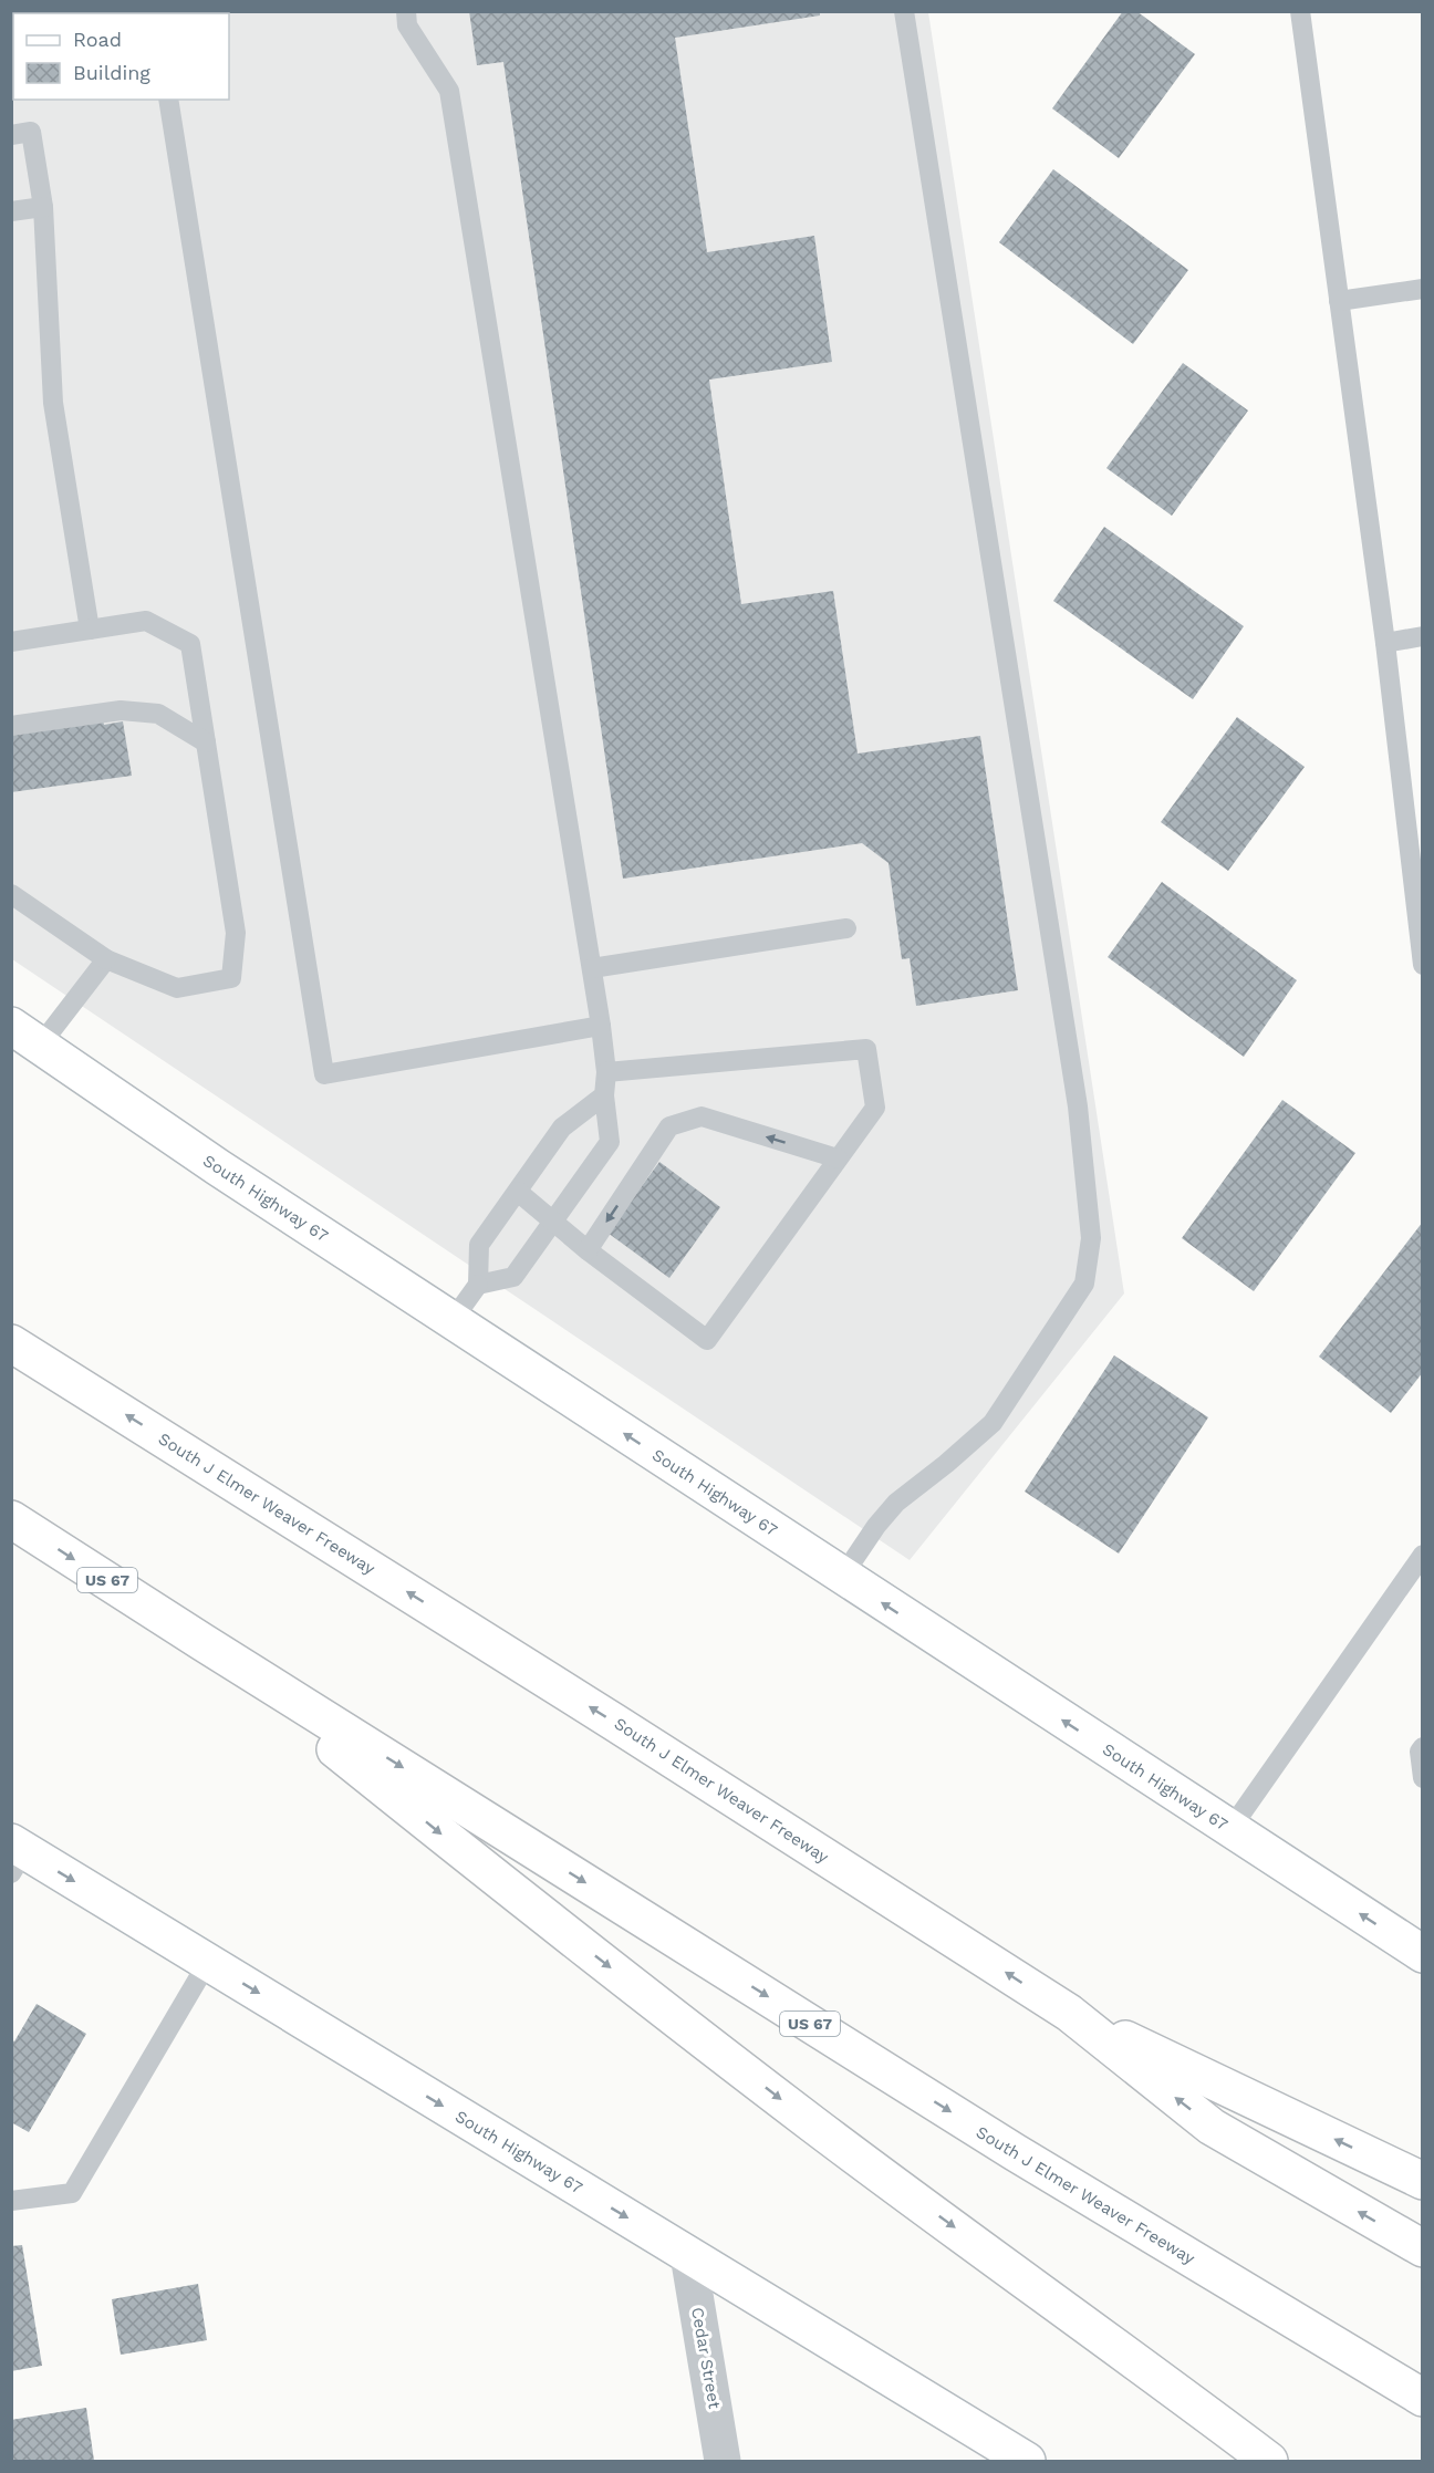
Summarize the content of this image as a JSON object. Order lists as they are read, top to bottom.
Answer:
{
  "streets": {
    "main road": ["South Highway 67", "South J Elmer Weaver Freeway", "US 67"],
    "street": ["Cedar Street"]
  },
  "crossings": [
    ["South Highway 67", "Cedar Street"]
  ],
  "legend": ["Road", "Building"]
}
